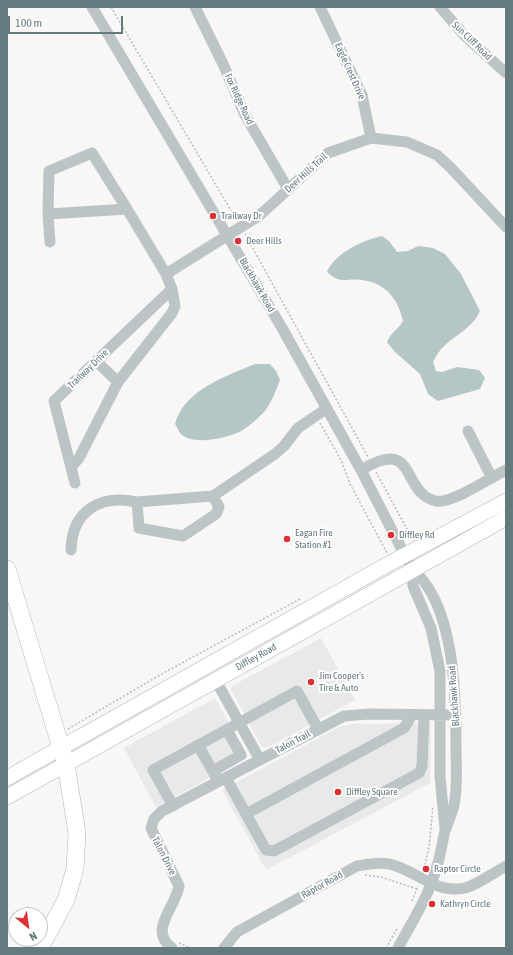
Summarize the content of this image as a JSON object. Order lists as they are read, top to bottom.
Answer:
{
  "streets": {
    "main road": ["Diffley Road"],
    "street": [
      "Sun Cliff Road",
      "Eagle Crest Drive",
      "Fox Ridge Road",
      "Deer Hills Trail",
      "Blackhawk Road",
      "Trailway Drive",
      "Talon Trail",
      "Talon Drive",
      "Raptor Road"
    ]
  },
  "crossings": [
    ["Eagle Crest Drive", "Deer Hills Trail"],
    ["Fox Ridge Road", "Deer Hills Trail"],
    ["Deer Hills Trail", "Blackhawk Road"],
    ["Blackhawk Road", "Diffley Road"],
    ["Blackhawk Road", "Talon Trail"],
    ["Blackhawk Road", "Raptor Road"],
    ["Talon Trail", "Talon Drive"]
  ],
  "places": [
    "Trailway Dr",
    "Deer Hills",
    "Diffley Rd",
    "Eagan Fire Station #1",
    "Jim Cooper's Tire & Auto",
    "Diffley Square",
    "Raptor Circle",
    "Kathryn Circle"
  ],
  "scale_bar": "100 m",
  "north": "bottom right"
}
